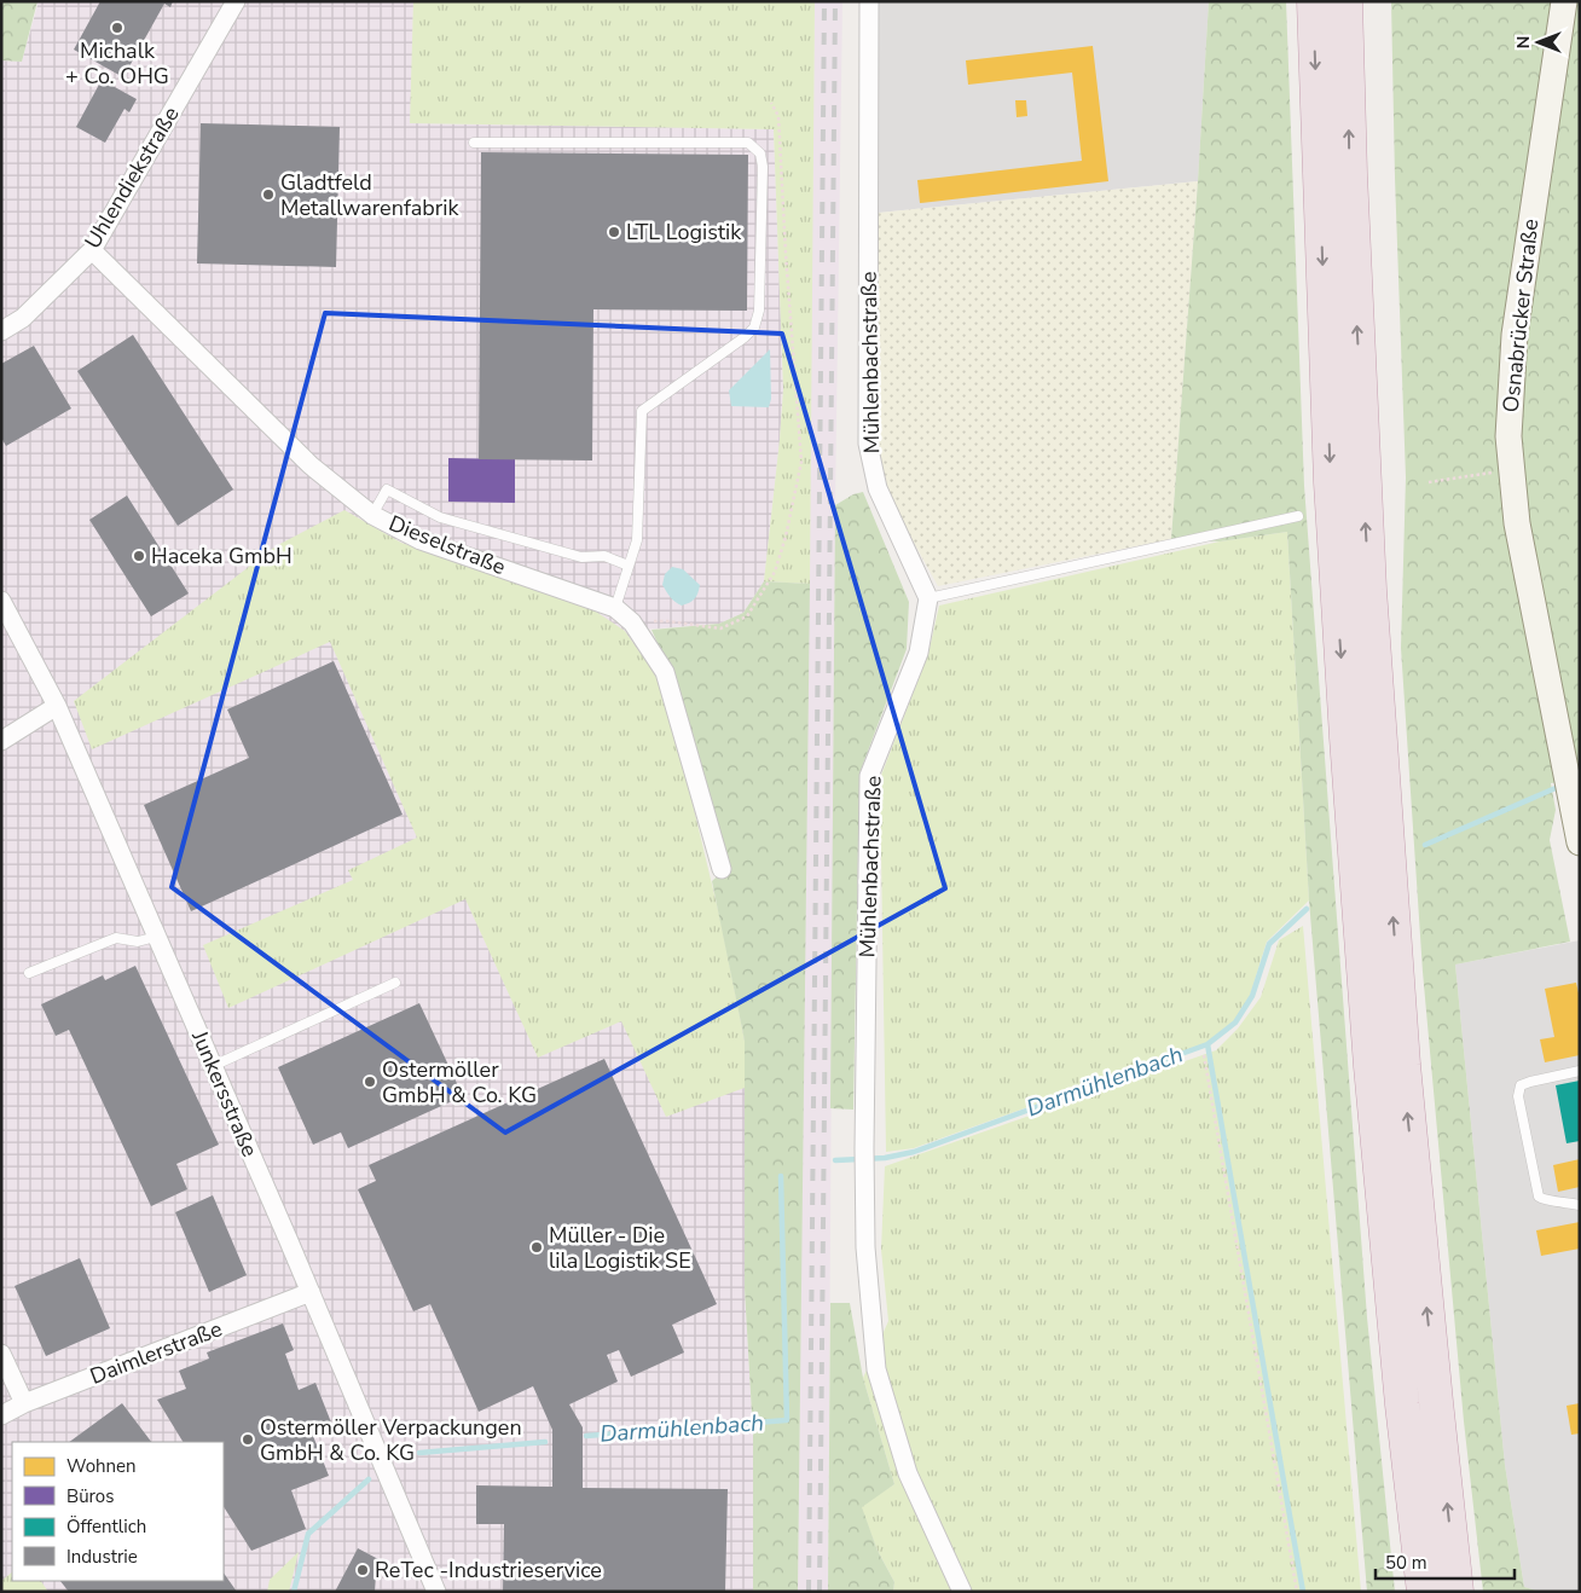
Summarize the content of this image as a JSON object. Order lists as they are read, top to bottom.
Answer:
{
  "streets": {
    "main road": ["Osnabrücker Straße"],
    "street": [
      "Uhlendiekstraße",
      "Mühlenbachstraße",
      "Dieselstraße",
      "Junkersstraße",
      "Daimlerstraße"
    ]
  },
  "crossings": [
    ["Uhlendiekstraße", "Dieselstraße"],
    ["Junkersstraße", "Daimlerstraße"]
  ],
  "water": ["Darmühlenbach"],
  "places": [
    "Michalk + Co. OHG",
    "Gladtfeld Metallwarenfabrik",
    "LTL Logistik",
    "Haceka GmbH",
    "Ostermöller GmbH & Co. KG",
    "Müller - Die lila Logistik SE",
    "Ostermöller Verpackungen GmbH & Co. KG",
    "ReTec -Industrieservice"
  ],
  "legend": [
    "Wohnen",
    "Büros",
    "Öffentlich",
    "Industrie"
  ],
  "scale_bar": "50 m",
  "north": "left"
}
